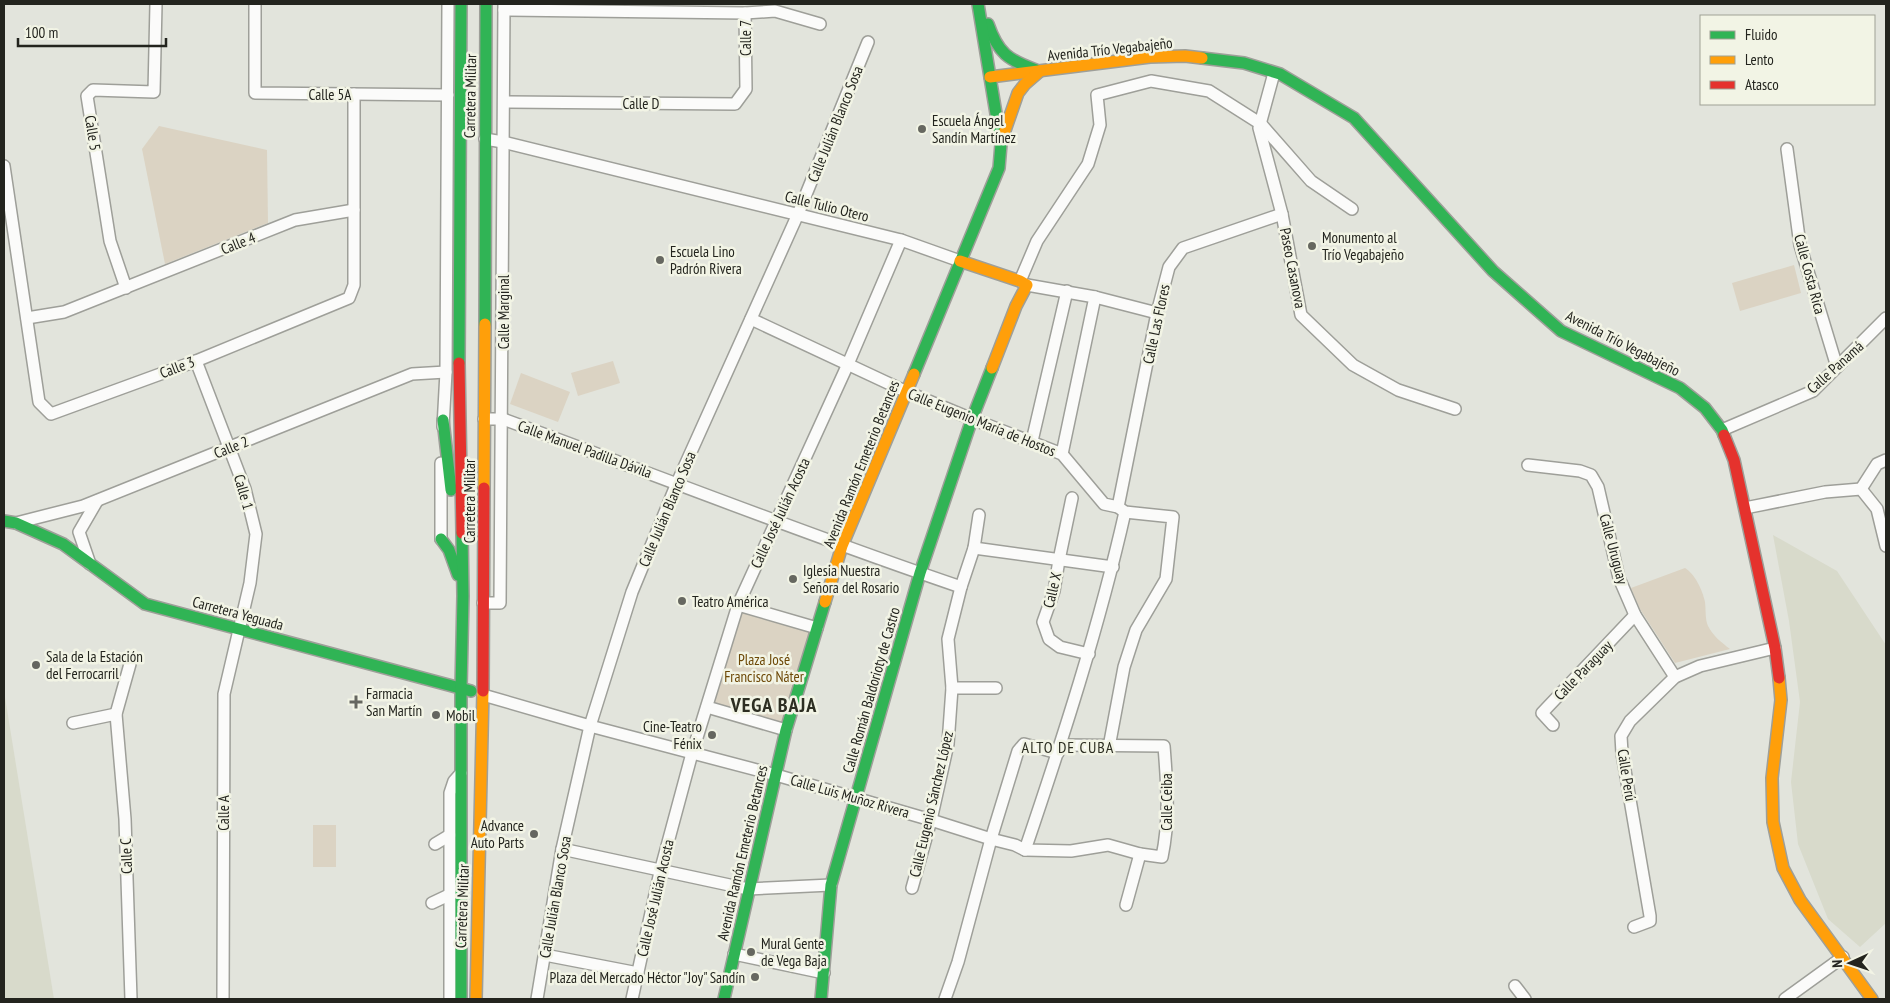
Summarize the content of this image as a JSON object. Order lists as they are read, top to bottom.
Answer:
{
  "streets": {
    "street": [
      "Calle 7",
      "Avenida Trío Vegabajeño",
      "Calle 5A",
      "Carretera Militar",
      "Calle D",
      "Calle Julián Blanco Sosa",
      "Calle 5",
      "Calle Tulio Otero",
      "Calle 4",
      "Paseo Casanova",
      "Calle Costa Rica",
      "Calle Marginal",
      "Calle Las Flores",
      "Calle 3",
      "Calle Panamá",
      "Calle Eugenio María de Hostos",
      "Calle 2",
      "Calle Manuel Padilla Dávila",
      "Avenida Ramón Emeterio Betances",
      "Calle 1",
      "Calle José Julián Acosta",
      "Calle Uruguay",
      "Calle X",
      "Carretera Yeguada",
      "Calle Paraguay",
      "Calle Román Baldorioty de Castro",
      "Calle Perú",
      "Calle Luis Muñoz Rivera",
      "Calle Ceiba",
      "Calle Eugenio Sánchez López",
      "Calle A",
      "Calle C"
    ]
  },
  "crossings": [
    ["Calle 7", "Calle D"],
    ["Avenida Trío Vegabajeño", "Paseo Casanova"],
    ["Avenida Trío Vegabajeño", "Calle Panamá"],
    ["Avenida Trío Vegabajeño", "Avenida Ramón Emeterio Betances"],
    ["Avenida Trío Vegabajeño", "Calle Perú"],
    ["Calle 5A", "Calle 3"],
    ["Carretera Militar", "Calle Tulio Otero"],
    ["Carretera Militar", "Calle Marginal"],
    ["Carretera Militar", "Carretera Yeguada"],
    ["Carretera Militar", "Calle Luis Muñoz Rivera"],
    ["Calle D", "Calle Marginal"],
    ["Calle Julián Blanco Sosa", "Calle Tulio Otero"],
    ["Calle Julián Blanco Sosa", "Calle Eugenio María de Hostos"],
    ["Calle Julián Blanco Sosa", "Calle Manuel Padilla Dávila"],
    ["Calle Julián Blanco Sosa", "Calle Luis Muñoz Rivera"],
    ["Calle 5", "Calle 4"],
    ["Calle Tulio Otero", "Calle Marginal"],
    ["Calle Tulio Otero", "Calle Las Flores"],
    ["Calle Tulio Otero", "Avenida Ramón Emeterio Betances"],
    ["Calle Tulio Otero", "Calle José Julián Acosta"],
    ["Calle Tulio Otero", "Calle Román Baldorioty de Castro"],
    ["Calle 4", "Calle 3"],
    ["Paseo Casanova", "Calle Las Flores"],
    ["Calle Costa Rica", "Calle Panamá"],
    ["Calle Marginal", "Calle Manuel Padilla Dávila"],
    ["Calle Las Flores", "Calle Eugenio María de Hostos"],
    ["Calle Las Flores", "Calle X"],
    ["Calle Las Flores", "Calle Luis Muñoz Rivera"],
    ["Calle 3", "Calle 1"],
    ["Calle Eugenio María de Hostos", "Avenida Ramón Emeterio Betances"],
    ["Calle Eugenio María de Hostos", "Calle José Julián Acosta"],
    ["Calle Eugenio María de Hostos", "Calle Román Baldorioty de Castro"],
    ["Calle Eugenio María de Hostos", "Calle Ceiba"],
    ["Calle 2", "Calle 1"],
    ["Calle 2", "Carretera Yeguada"],
    ["Calle Manuel Padilla Dávila", "Avenida Ramón Emeterio Betances"],
    ["Calle Manuel Padilla Dávila", "Calle José Julián Acosta"],
    ["Calle Manuel Padilla Dávila", "Calle Román Baldorioty de Castro"],
    ["Calle Manuel Padilla Dávila", "Calle Eugenio Sánchez López"],
    ["Avenida Ramón Emeterio Betances", "Calle Luis Muñoz Rivera"],
    ["Calle 1", "Carretera Yeguada"],
    ["Calle 1", "Calle A"],
    ["Calle José Julián Acosta", "Calle Luis Muñoz Rivera"],
    ["Calle Uruguay", "Calle Paraguay"],
    ["Calle Uruguay", "Calle Perú"],
    ["Carretera Yeguada", "Calle Luis Muñoz Rivera"],
    ["Carretera Yeguada", "Calle A"],
    ["Calle Román Baldorioty de Castro", "Calle Luis Muñoz Rivera"],
    ["Calle Luis Muñoz Rivera", "Calle Ceiba"],
    ["Calle Luis Muñoz Rivera", "Calle Eugenio Sánchez López"]
  ],
  "districts": ["VEGA BAJA", "ALTO DE CUBA"],
  "parks": ["Plaza José Francisco Náter"],
  "places": {
    "other": [
      "Escuela Ángel Sandín Martínez",
      "Monumento al Trío Vegabajeño",
      "Escuela Lino Padrón Rivera",
      "Iglesia Nuestra Señora del Rosario",
      "Teatro América",
      "Sala de la Estación del Ferrocarril",
      "Mobil",
      "Cine-Teatro Fénix",
      "Advance Auto Parts",
      "Mural Gente de Vega Baja",
      "Plaza del Mercado Héctor \"Joy\" Sandín"
    ],
    "health": ["Farmacia San Martín"]
  },
  "legend": ["Fluido", "Lento", "Atasco"],
  "scale_bar": "100 m",
  "north": "left"
}
